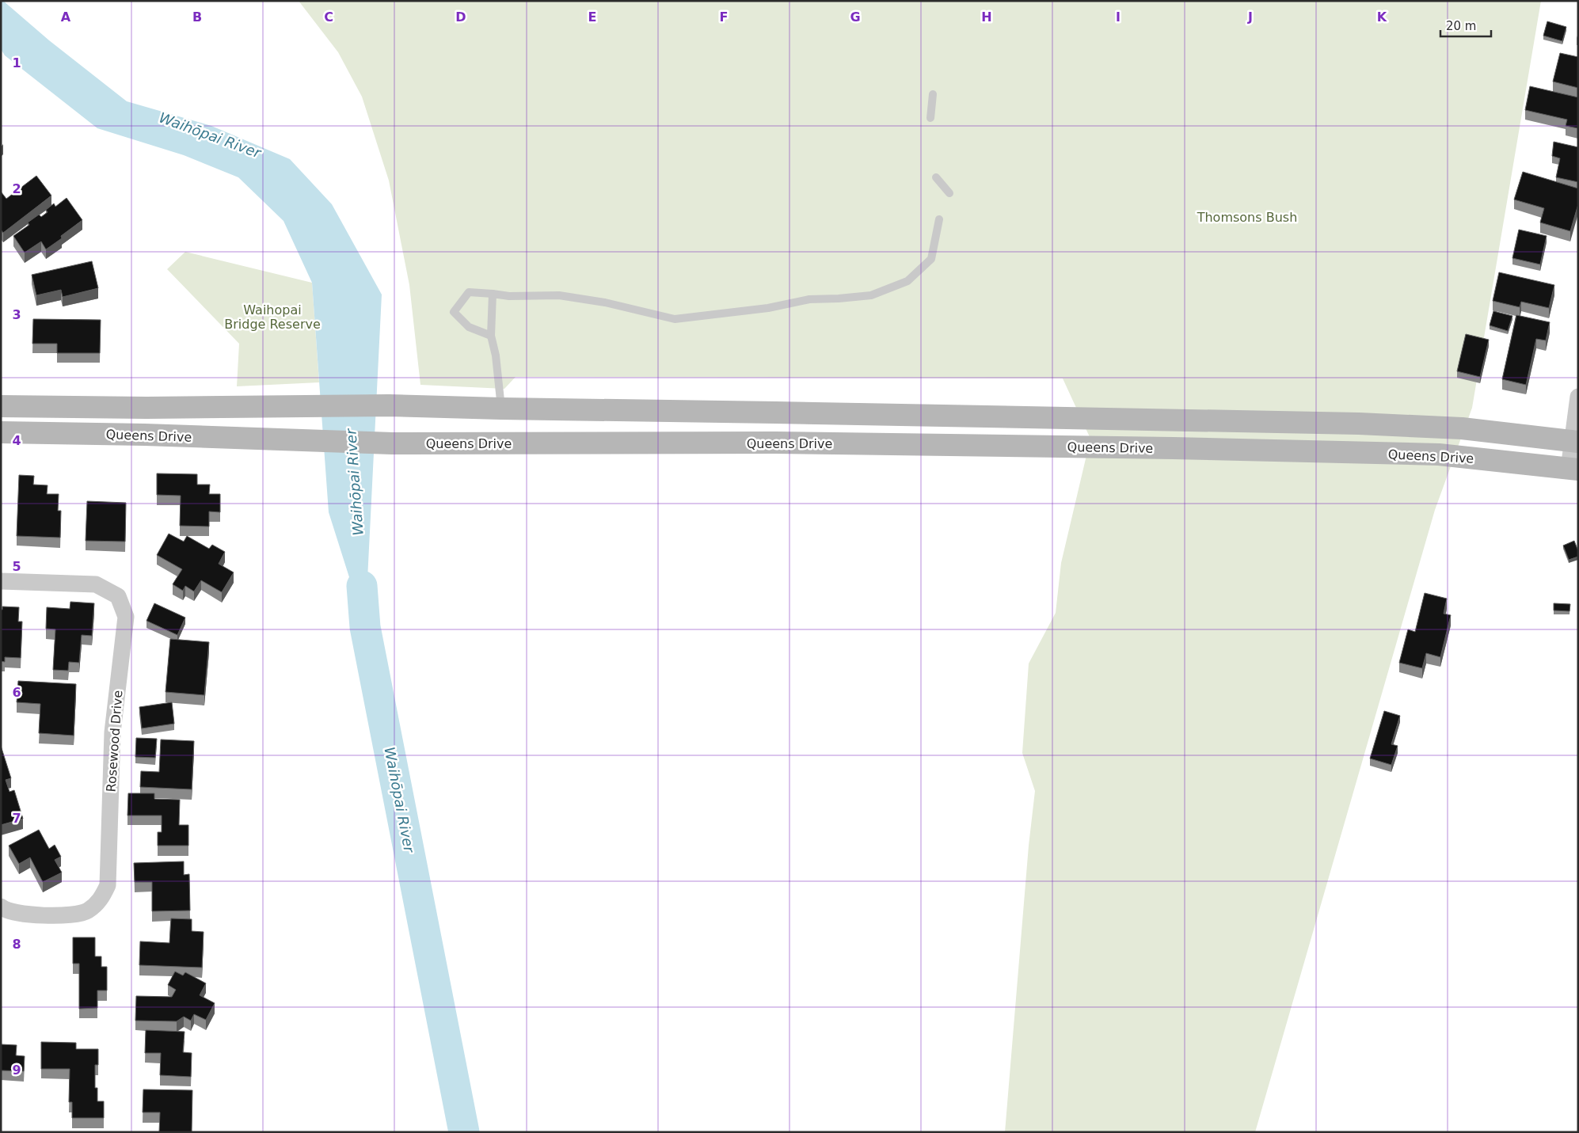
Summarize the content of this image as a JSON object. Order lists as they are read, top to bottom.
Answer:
{
  "streets": {
    "main road": ["Queens Drive"],
    "street": ["Rosewood Drive"]
  },
  "water": ["Waihōpai River"],
  "parks": ["Thomsons Bush", "Waihopai Bridge Reserve"],
  "scale_bar": "20 m",
  "grid": {
    "columns": [
      "A",
      "B",
      "C",
      "D",
      "E",
      "F",
      "G",
      "H",
      "I",
      "J",
      "K"
    ],
    "rows": [
      "1",
      "2",
      "3",
      "4",
      "5",
      "6",
      "7",
      "8",
      "9"
    ]
  }
}
